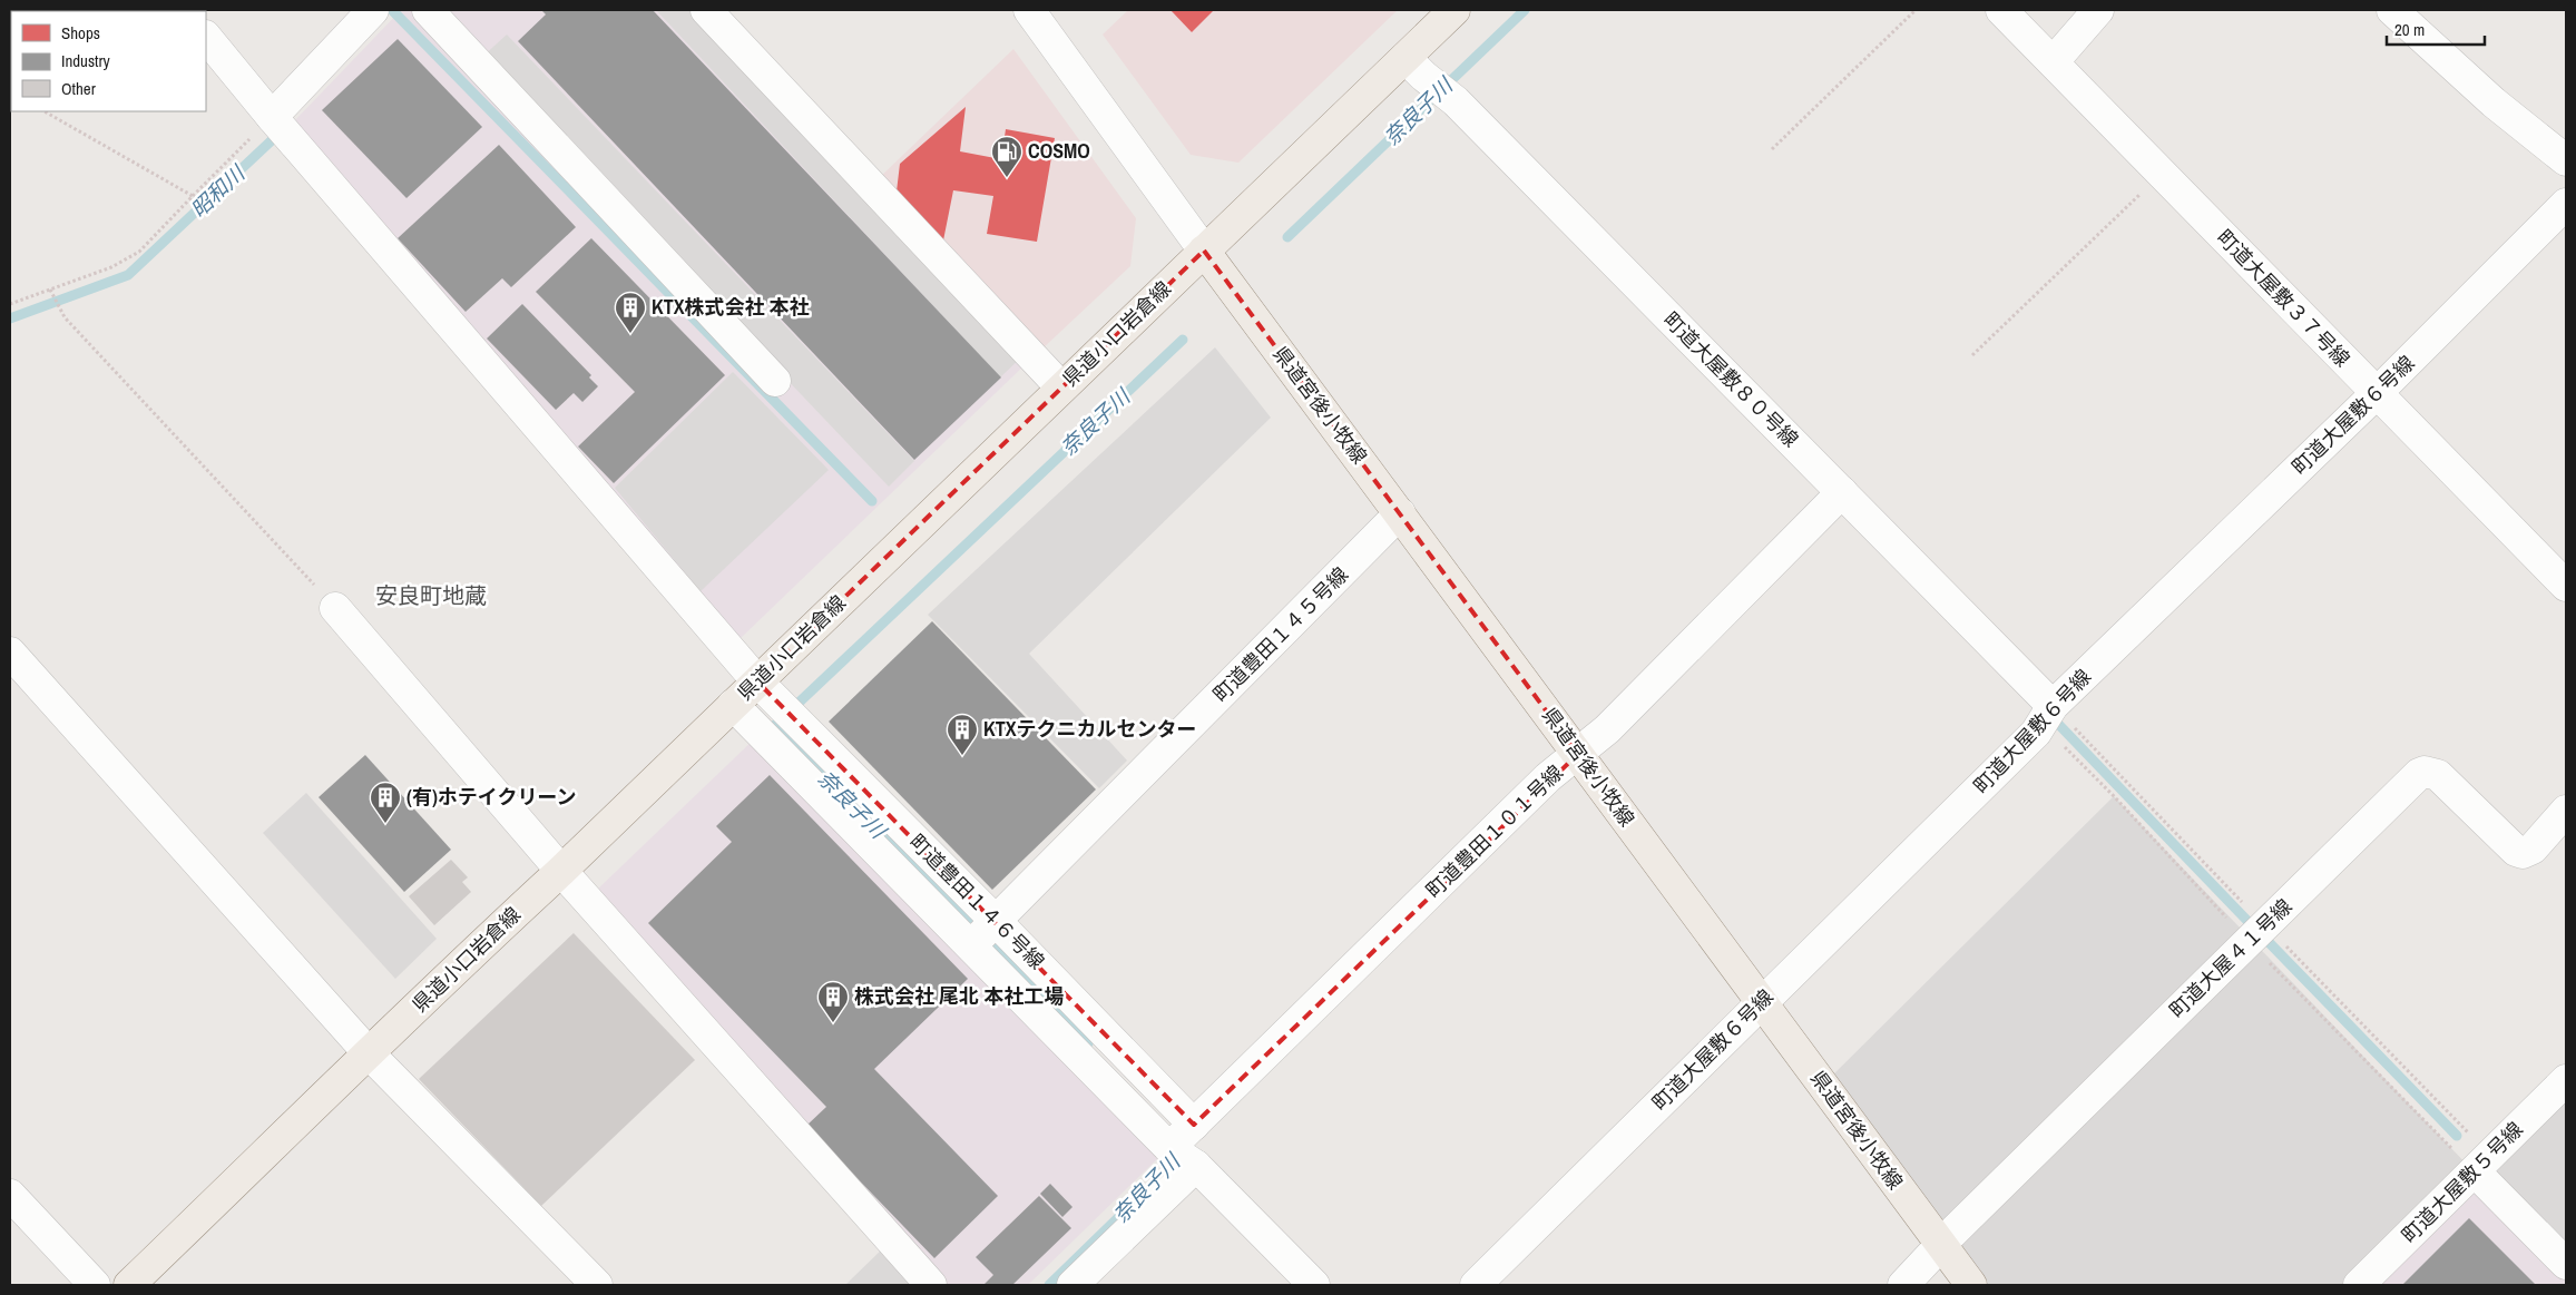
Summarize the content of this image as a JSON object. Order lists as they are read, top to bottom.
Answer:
{
  "streets": {
    "main road": ["県道小口岩倉線", "県道宮後小牧線"],
    "street": [
      "町道大屋敷３７号線",
      "町道大屋敷８０号線",
      "町道大屋敷６号線",
      "町道豊田１４５号線",
      "町道豊田１０１号線",
      "町道豊田１４６号線",
      "町道大屋４１号線",
      "町道大屋敷５号線"
    ]
  },
  "crossings": [
    ["町道大屋敷３７号線", "町道大屋敷６号線"],
    ["県道小口岩倉線", "町道大屋敷８０号線"],
    ["県道小口岩倉線", "県道宮後小牧線"],
    ["県道小口岩倉線", "町道豊田１４６号線"],
    ["町道大屋敷８０号線", "町道大屋敷６号線"],
    ["町道大屋敷８０号線", "町道豊田１０１号線"],
    ["県道宮後小牧線", "町道大屋敷６号線"],
    ["県道宮後小牧線", "町道豊田１４５号線"],
    ["県道宮後小牧線", "町道豊田１０１号線"],
    ["県道宮後小牧線", "町道大屋４１号線"],
    ["町道豊田１４５号線", "町道豊田１４６号線"],
    ["町道豊田１０１号線", "町道豊田１４６号線"]
  ],
  "districts": ["安良町地蔵"],
  "water": ["奈良子川", "昭和川"],
  "places": {
    "fuel station": ["COSMO"],
    "building": [
      "KTX株式会社 本社",
      "KTXテクニカルセンター",
      "(有)ホテイクリーン",
      "株式会社 尾北 本社工場"
    ]
  },
  "legend": ["Shops", "Industry", "Other"],
  "scale_bar": "20 m"
}
